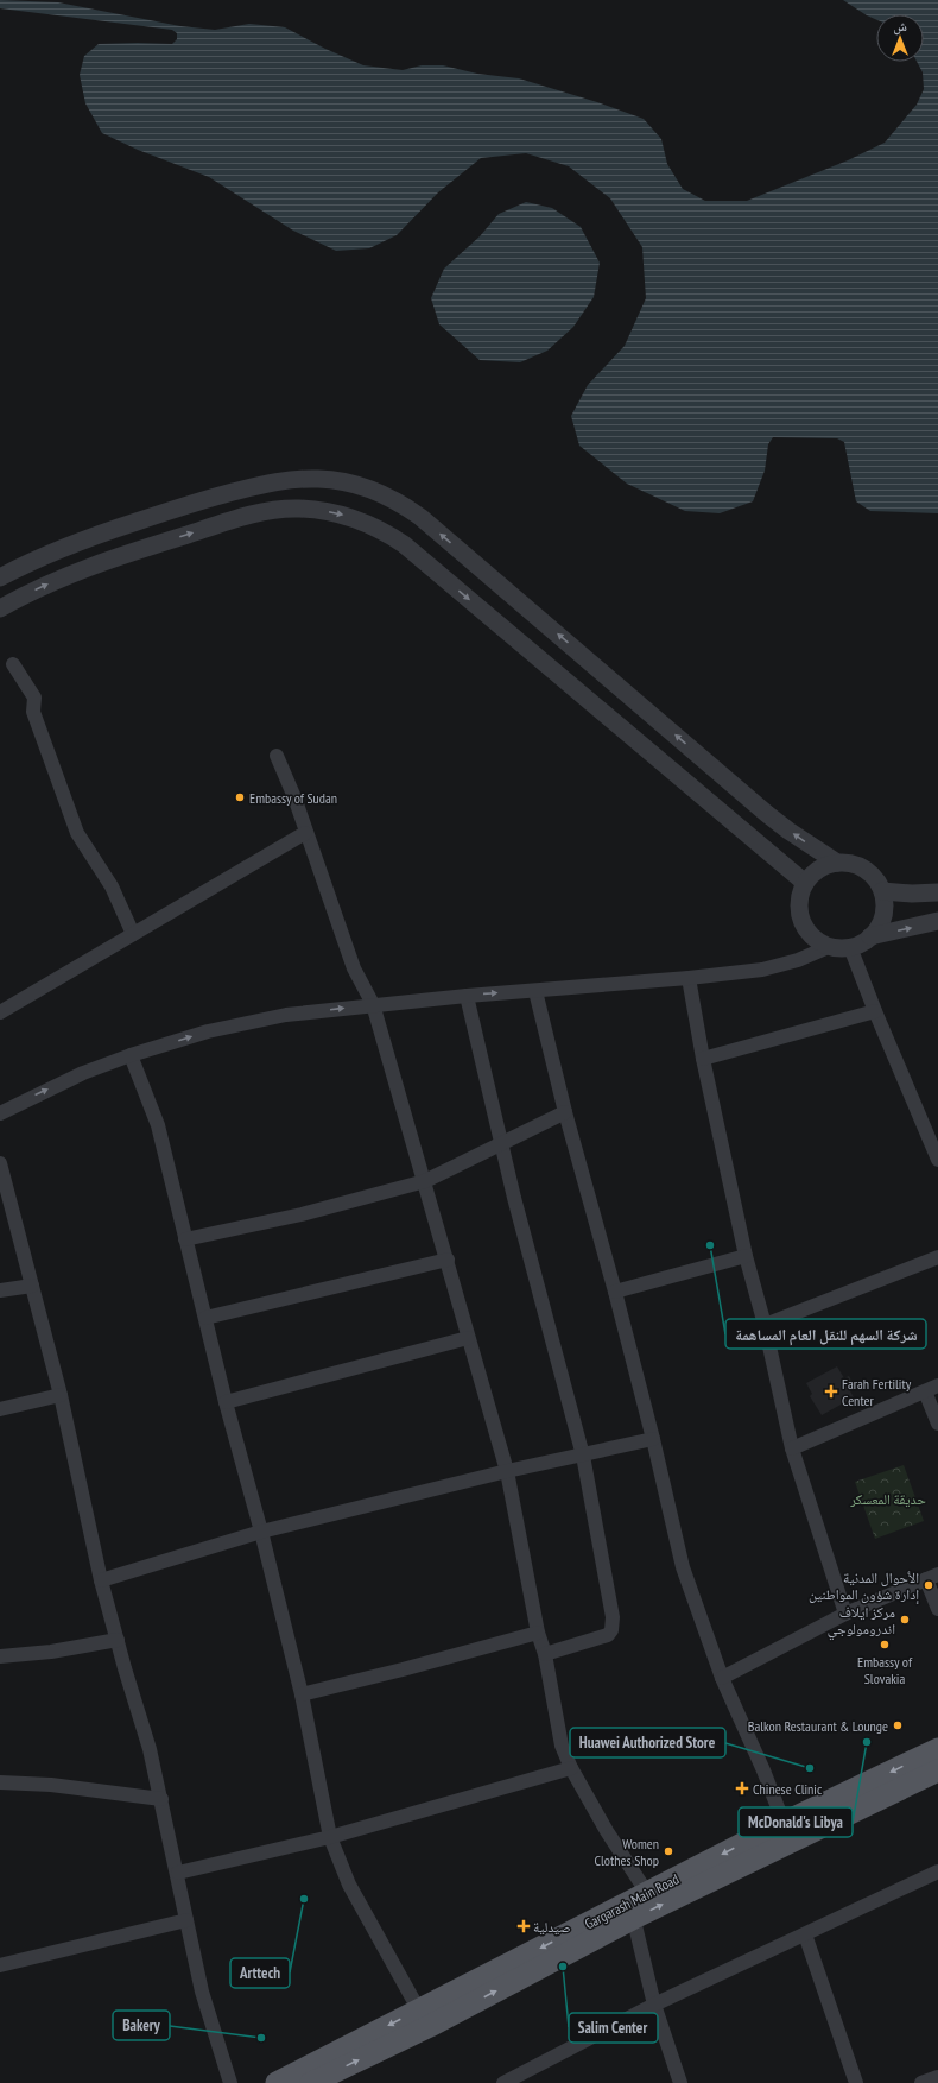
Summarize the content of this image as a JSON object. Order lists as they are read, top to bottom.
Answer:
{
  "streets": {
    "main road": ["Gargarash Main Road"]
  },
  "parks": ["حديقة المعسكر"],
  "places": {
    "other": [
      "Embassy of Sudan",
      "شركة السهم للنقل العام المساهمة",
      "الأحوال المدنية إدارة شؤون المواطنين",
      "مركز ايلاف اندرومولوجي",
      "Embassy of Slovakia",
      "Balkon Restaurant & Lounge",
      "McDonald's Libya",
      "Huawei Authorized Store",
      "Women Clothes Shop",
      "Arttech",
      "Salim Center",
      "Bakery"
    ],
    "health": ["Farah Fertility Center", "Chinese Clinic", "صيدلية"]
  },
  "north": "top"
}
